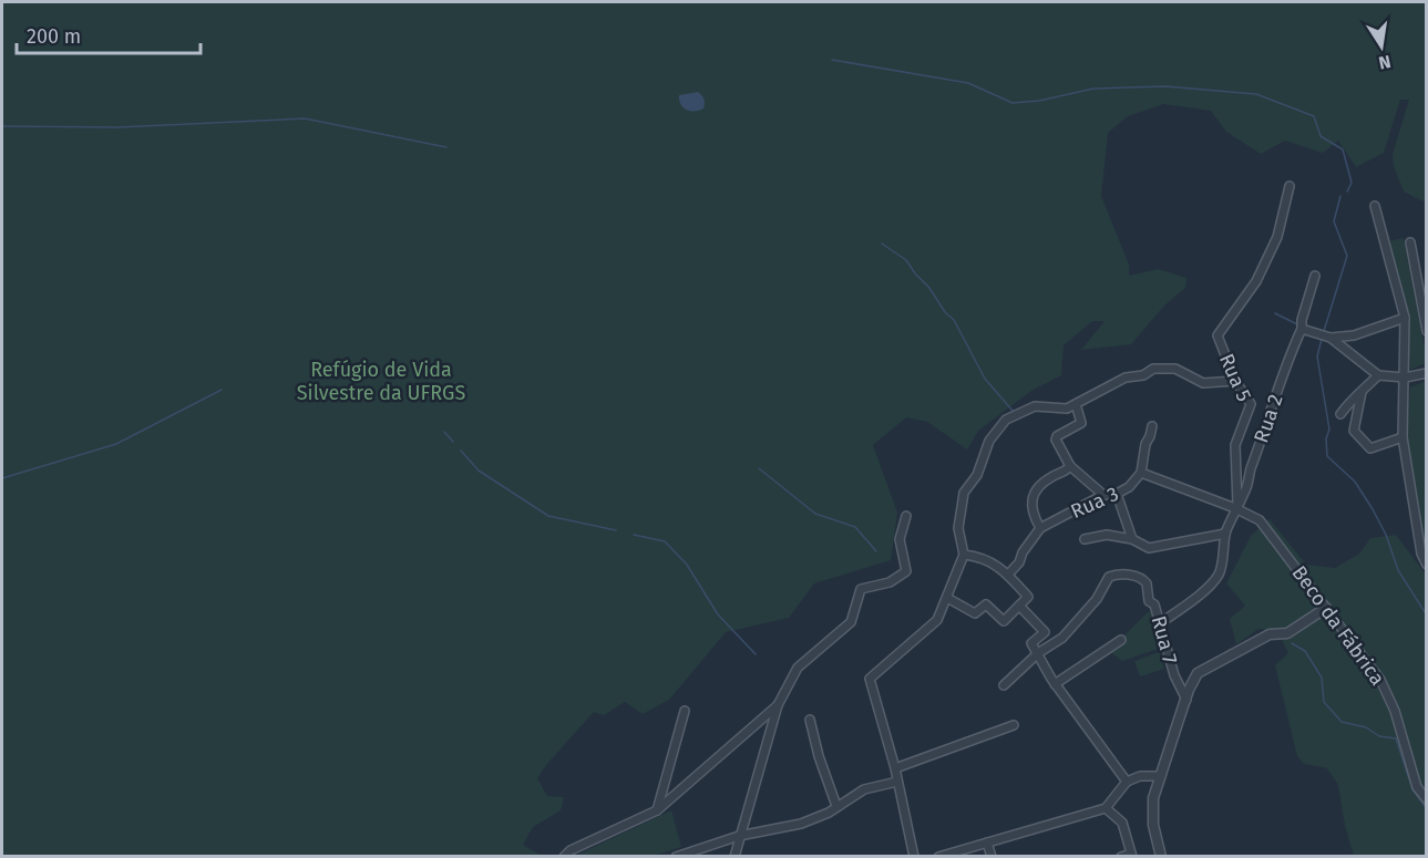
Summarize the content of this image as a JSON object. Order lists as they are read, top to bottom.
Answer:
{
  "streets": {
    "street": [
      "Rua 5",
      "Rua 2",
      "Rua 3",
      "Beco da Fábrica",
      "Rua 7"
    ]
  },
  "crossings": [
    ["Rua 5", "Rua 2"],
    ["Rua 5", "Rua 3"],
    ["Rua 5", "Beco da Fábrica"],
    ["Rua 2", "Rua 3"],
    ["Rua 2", "Beco da Fábrica"],
    ["Rua 2", "Rua 7"],
    ["Rua 3", "Beco da Fábrica"]
  ],
  "parks": ["Refúgio de Vida Silvestre da UFRGS"],
  "scale_bar": "200 m",
  "north": "bottom"
}
